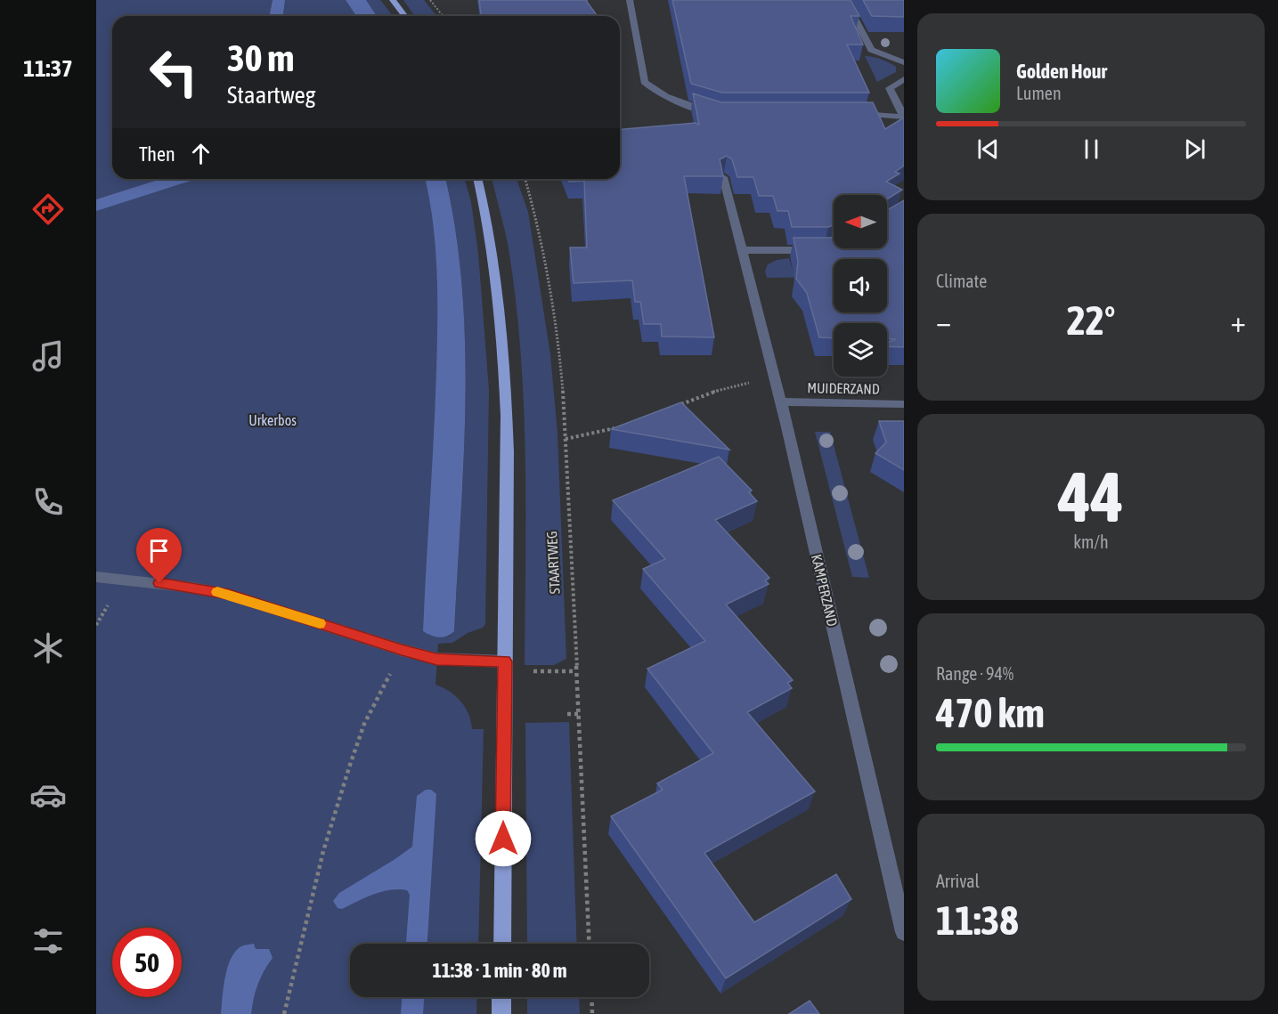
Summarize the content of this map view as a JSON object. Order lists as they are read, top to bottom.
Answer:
{
  "streets": {
    "street": ["MUIDERZAND", "KAMPERZAND"],
    "path": ["STAARTWEG"]
  },
  "crossings": [
    ["MUIDERZAND", "KAMPERZAND"]
  ],
  "parks": ["Urkerbos"],
  "north": "left",
  "page": {
    "tabs": "11:37",
    "turn": ["30 m", "Staartweg"],
    "song": ["Golden Hour", "Lumen"],
    "then": "Then",
    "tile": [
      "Climate",
      ["44", "km/h"],
      ["Range · 94%", "470 km"],
      ["Arrival", "11:38"]
    ],
    "heat": ["−", "22°", "+"],
    "limit": "50",
    "trip": "11:38 · 1 min · 80 m"
  }
}
